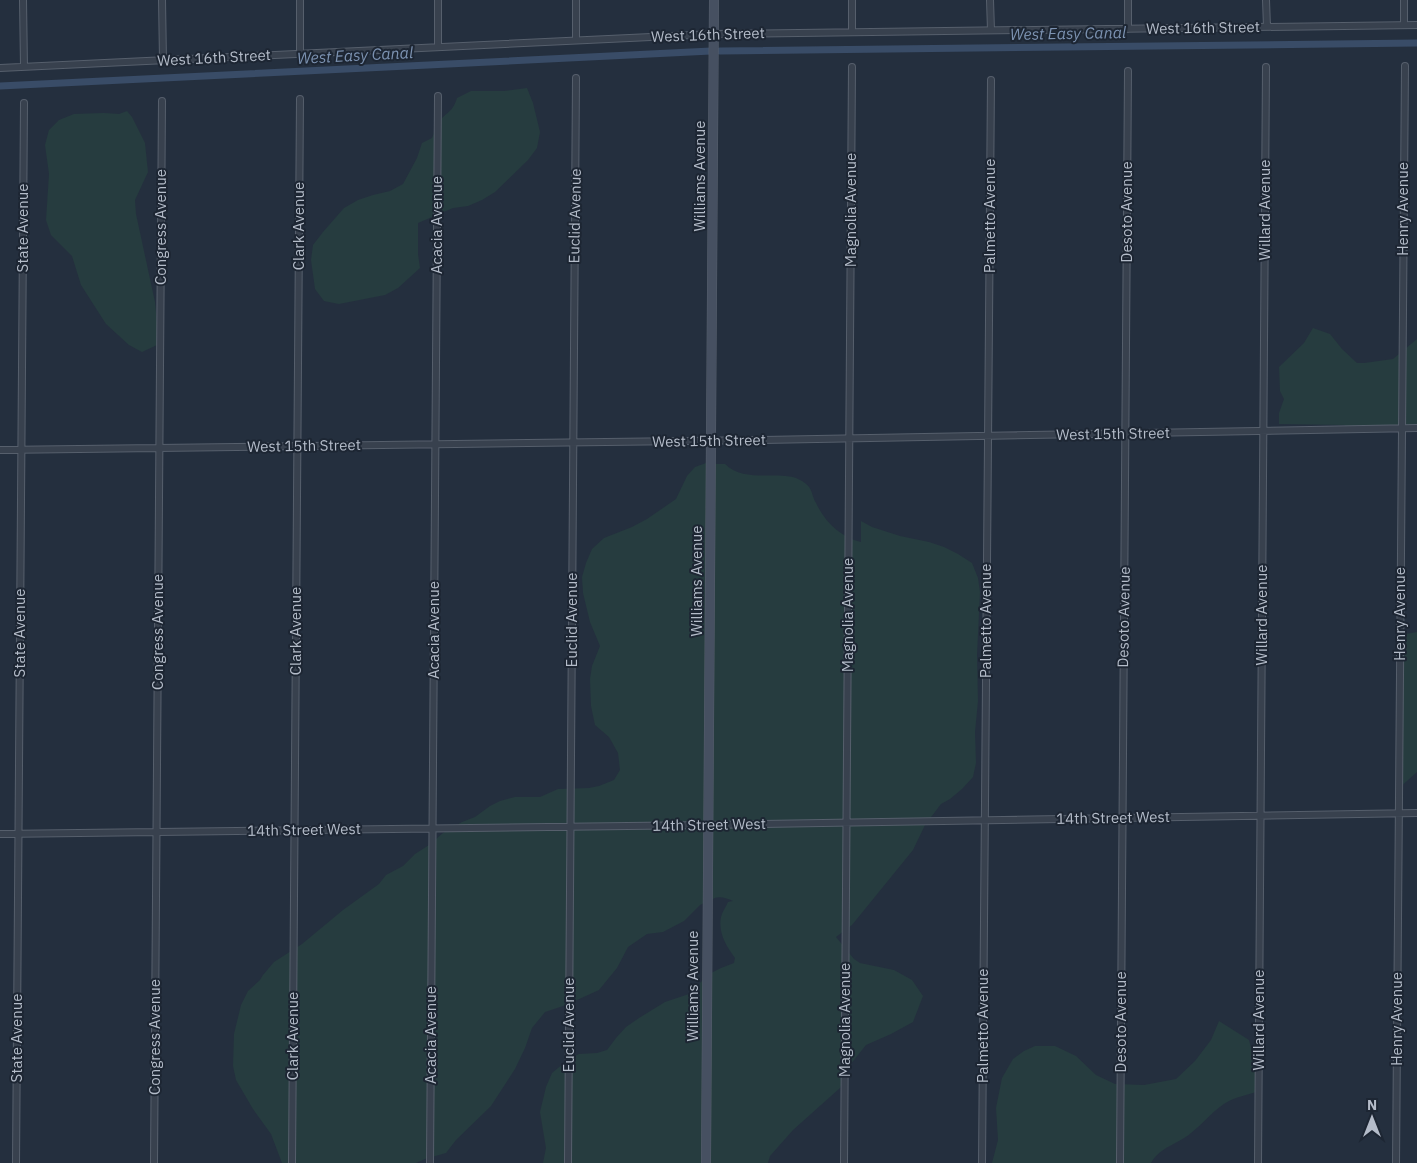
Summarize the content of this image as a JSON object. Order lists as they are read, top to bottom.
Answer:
{
  "streets": {
    "street": [
      "West 16th Street",
      "Williams Avenue",
      "Henry Avenue",
      "Magnolia Avenue",
      "Willard Avenue",
      "Desoto Avenue",
      "Euclid Avenue",
      "Palmetto Avenue",
      "Acacia Avenue",
      "Clark Avenue",
      "Congress Avenue",
      "State Avenue",
      "West 15th Street",
      "14th Street West"
    ]
  },
  "crossings": [
    ["West 16th Street", "Williams Avenue"],
    ["Williams Avenue", "West 15th Street"],
    ["Williams Avenue", "14th Street West"],
    ["Henry Avenue", "West 15th Street"],
    ["Henry Avenue", "14th Street West"],
    ["Magnolia Avenue", "West 15th Street"],
    ["Magnolia Avenue", "14th Street West"],
    ["Willard Avenue", "West 15th Street"],
    ["Willard Avenue", "14th Street West"],
    ["Desoto Avenue", "West 15th Street"],
    ["Desoto Avenue", "14th Street West"],
    ["Euclid Avenue", "West 15th Street"],
    ["Euclid Avenue", "14th Street West"],
    ["Palmetto Avenue", "West 15th Street"],
    ["Palmetto Avenue", "14th Street West"],
    ["Acacia Avenue", "West 15th Street"],
    ["Acacia Avenue", "14th Street West"],
    ["Clark Avenue", "West 15th Street"],
    ["Clark Avenue", "14th Street West"],
    ["Congress Avenue", "West 15th Street"],
    ["Congress Avenue", "14th Street West"],
    ["State Avenue", "West 15th Street"],
    ["State Avenue", "14th Street West"]
  ],
  "water": ["West Easy Canal"],
  "north": "top"
}
